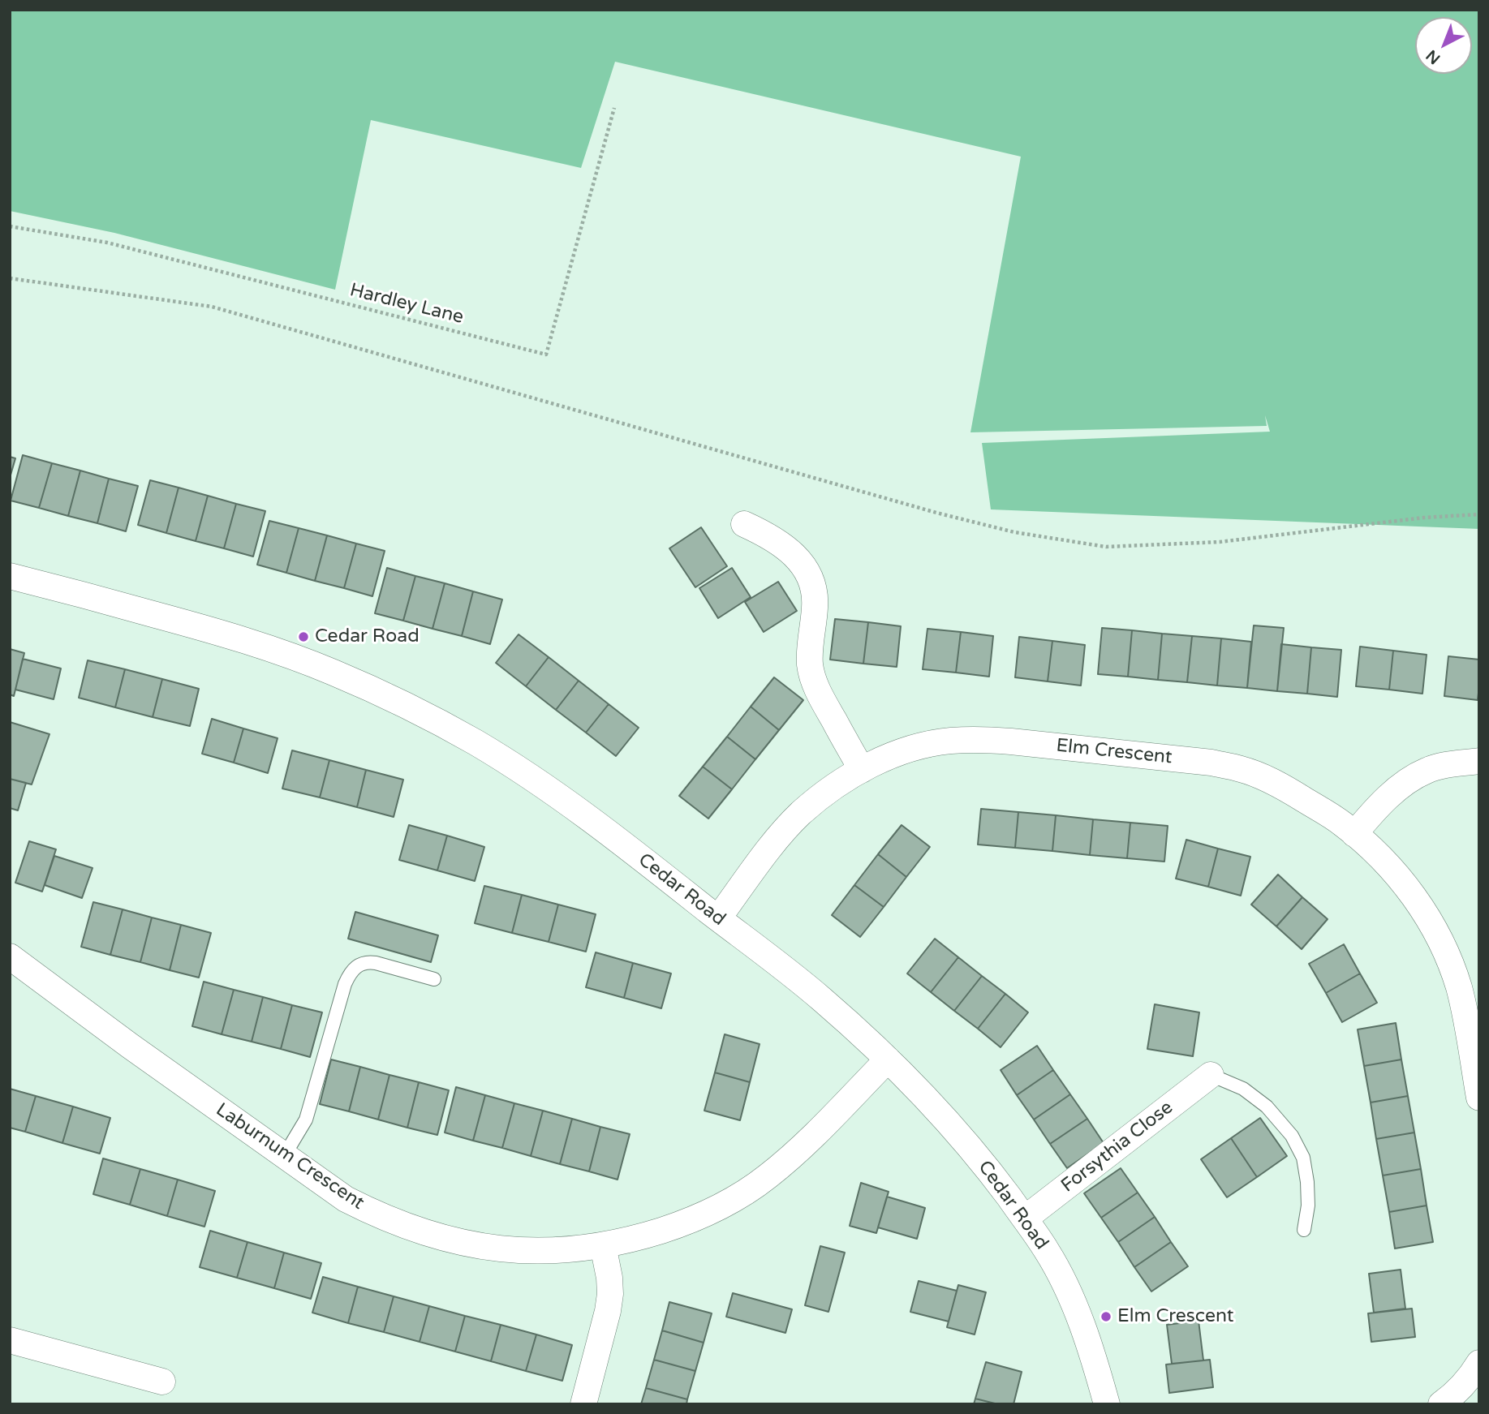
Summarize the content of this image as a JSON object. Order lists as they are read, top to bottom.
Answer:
{
  "streets": {
    "street": [
      "Elm Crescent",
      "Cedar Road",
      "Forsythia Close",
      "Laburnum Crescent"
    ],
    "path": ["Hardley Lane"]
  },
  "crossings": [
    ["Elm Crescent", "Cedar Road"],
    ["Cedar Road", "Forsythia Close"],
    ["Cedar Road", "Laburnum Crescent"]
  ],
  "places": ["Cedar Road", "Elm Crescent"],
  "north": "bottom left"
}
